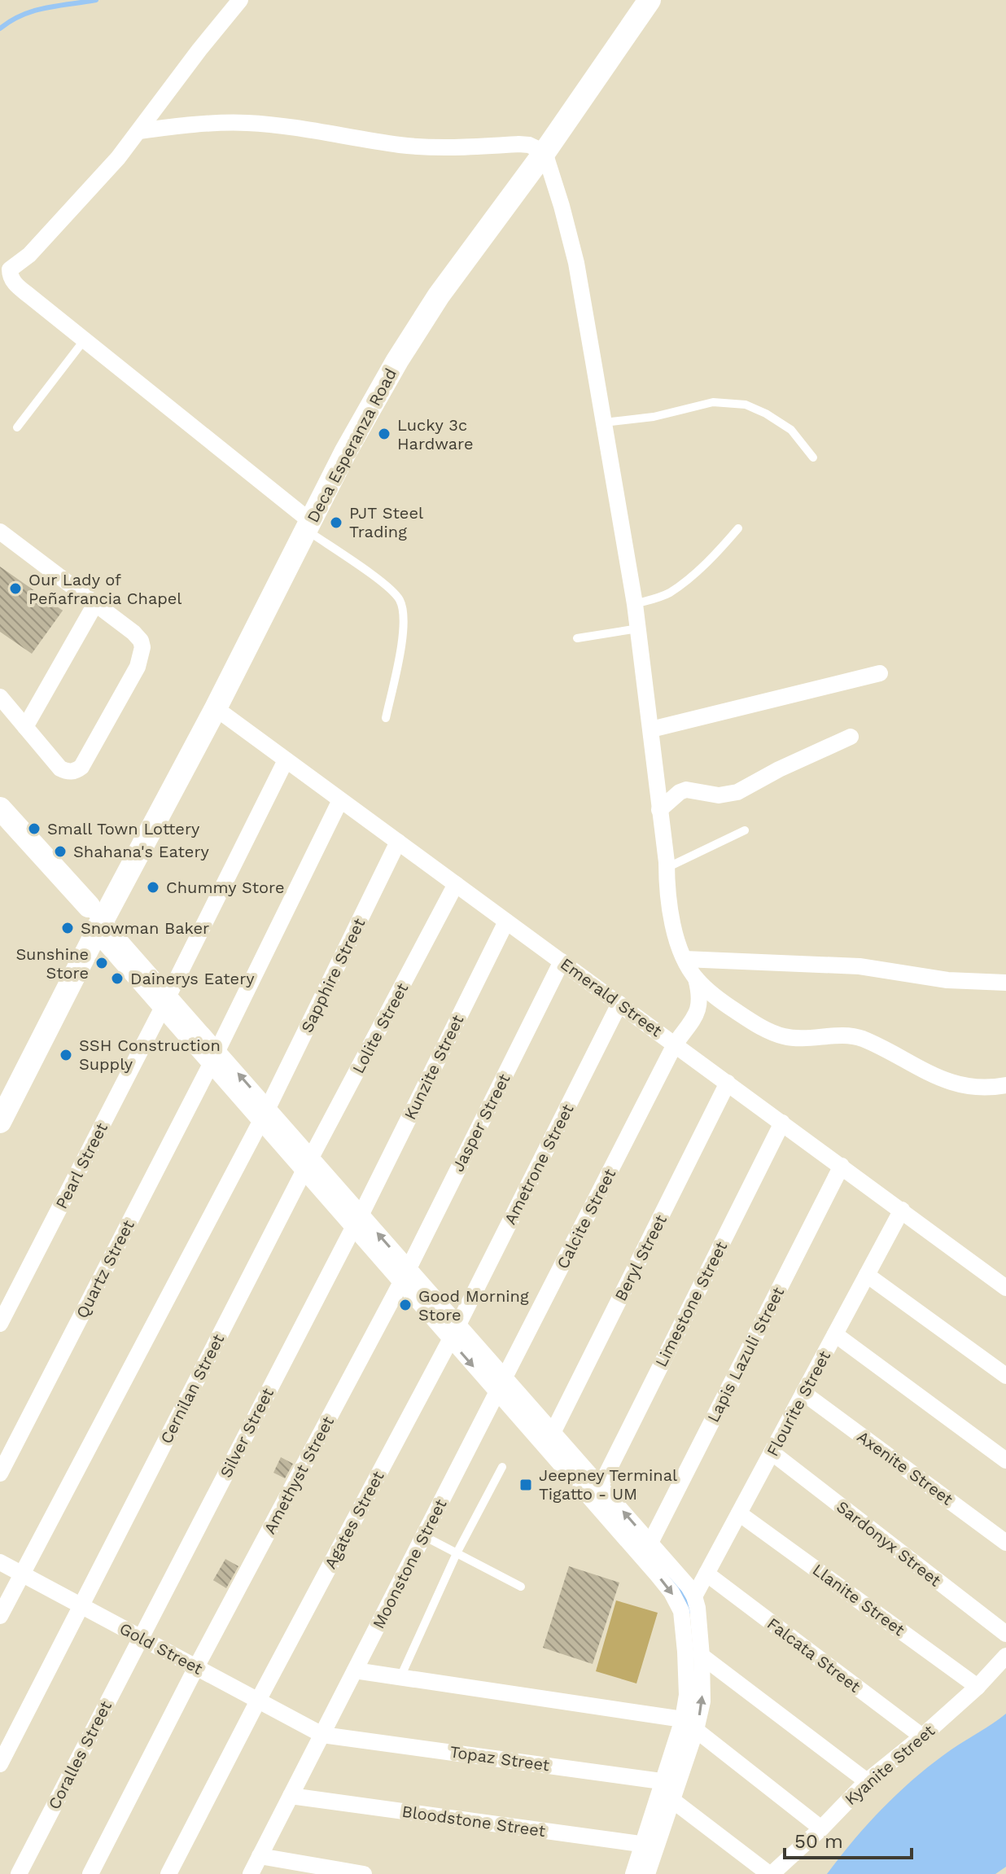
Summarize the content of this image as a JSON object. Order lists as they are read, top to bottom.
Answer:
{
  "streets": {
    "street": [
      "Deca Esperanza Road",
      "Sapphire Street",
      "Emerald Street",
      "Lolite Street",
      "Kunzite Street",
      "Jasper Street",
      "Ametrone Street",
      "Pearl Street",
      "Calcite Street",
      "Beryl Street",
      "Quartz Street",
      "Limestone Street",
      "Lapis Lazuli Street",
      "Cernilan Street",
      "Flourite Street",
      "Silver Street",
      "Axenite Street",
      "Amethyst Street",
      "Agates Street",
      "Sardonyx Street",
      "Moonstone Street",
      "Llanite Street",
      "Gold Street",
      "Falcata Street",
      "Coralles Street",
      "Topaz Street",
      "Kyanite Street",
      "Bloodstone Street"
    ]
  },
  "crossings": [
    ["Deca Esperanza Road", "Emerald Street"],
    ["Sapphire Street", "Emerald Street"],
    ["Sapphire Street", "Gold Street"],
    ["Emerald Street", "Lolite Street"],
    ["Emerald Street", "Kunzite Street"],
    ["Emerald Street", "Jasper Street"],
    ["Emerald Street", "Ametrone Street"],
    ["Emerald Street", "Pearl Street"],
    ["Emerald Street", "Calcite Street"],
    ["Emerald Street", "Beryl Street"],
    ["Emerald Street", "Quartz Street"],
    ["Emerald Street", "Limestone Street"],
    ["Emerald Street", "Lapis Lazuli Street"],
    ["Emerald Street", "Flourite Street"],
    ["Lolite Street", "Cernilan Street"],
    ["Kunzite Street", "Silver Street"],
    ["Jasper Street", "Amethyst Street"],
    ["Calcite Street", "Moonstone Street"],
    ["Cernilan Street", "Gold Street"],
    ["Flourite Street", "Axenite Street"],
    ["Flourite Street", "Sardonyx Street"],
    ["Flourite Street", "Llanite Street"],
    ["Flourite Street", "Falcata Street"],
    ["Silver Street", "Gold Street"],
    ["Silver Street", "Coralles Street"],
    ["Amethyst Street", "Gold Street"],
    ["Agates Street", "Gold Street"],
    ["Moonstone Street", "Gold Street"],
    ["Moonstone Street", "Topaz Street"],
    ["Moonstone Street", "Bloodstone Street"],
    ["Llanite Street", "Kyanite Street"],
    ["Gold Street", "Coralles Street"],
    ["Gold Street", "Topaz Street"],
    ["Falcata Street", "Kyanite Street"]
  ],
  "places": {
    "other": [
      "Lucky 3c Hardware",
      "PJT Steel Trading",
      "Our Lady of Peñafrancia Chapel",
      "Small Town Lottery",
      "Shahana's Eatery",
      "Chummy Store",
      "Snowman Baker",
      "Sunshine Store",
      "Dainerys Eatery",
      "SSH Construction Supply",
      "Good Morning Store"
    ],
    "transit": ["Jeepney Terminal Tigatto - UM"]
  },
  "scale_bar": "50 m"
}
